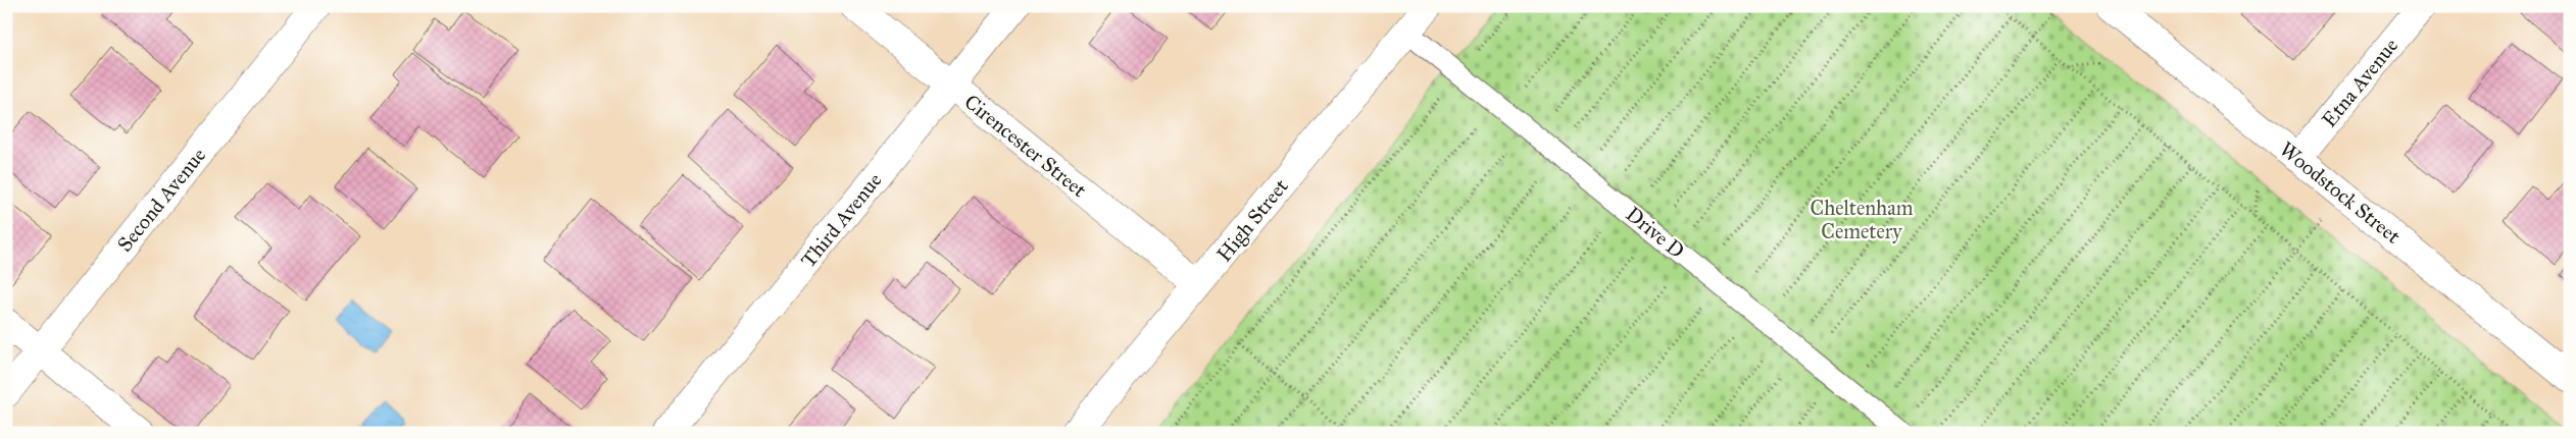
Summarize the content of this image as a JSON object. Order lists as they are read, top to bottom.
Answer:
{
  "streets": {
    "street": [
      "Etna Avenue",
      "Cirencester Street",
      "Woodstock Street",
      "Second Avenue",
      "Third Avenue",
      "High Street"
    ],
    "lane": ["Drive D"]
  },
  "crossings": [
    ["Etna Avenue", "Woodstock Street"],
    ["Cirencester Street", "Third Avenue"],
    ["Cirencester Street", "High Street"],
    ["High Street", "Drive D"]
  ],
  "parks": ["Cheltenham Cemetery"]
}
